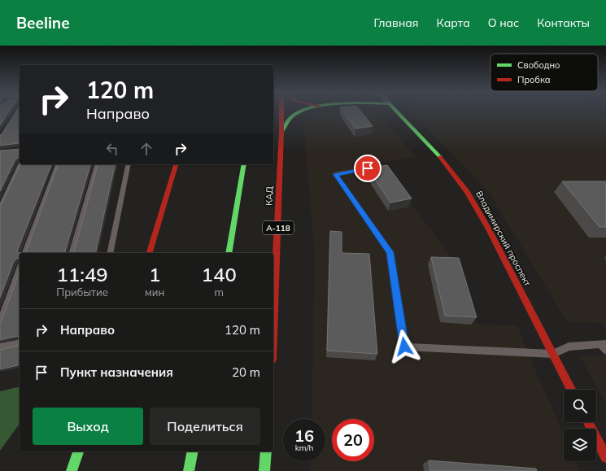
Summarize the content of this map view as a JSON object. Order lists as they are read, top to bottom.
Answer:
{
  "streets": {
    "main road": ["КАД", "А-118", "Владимирский проспект"]
  },
  "legend": ["Свободно", "Пробка"],
  "page": {
    "header": "Beeline",
    "nav": [
      "Главная",
      "Карта",
      "О нас",
      "Контакты"
    ],
    "turn": ["120 m", "Направо"],
    "eta": [
      "11:49",
      "Прибытие",
      "1",
      "мин",
      "140",
      "m"
    ],
    "list": [
      {
        "name": "Направо",
        "value": "120 m"
      },
      {
        "name": "Пункт назначения",
        "value": "20 m"
      }
    ],
    "buttons": ["Выход", "Поделиться"],
    "speed": "16 km/h",
    "limit": "20"
  }
}
